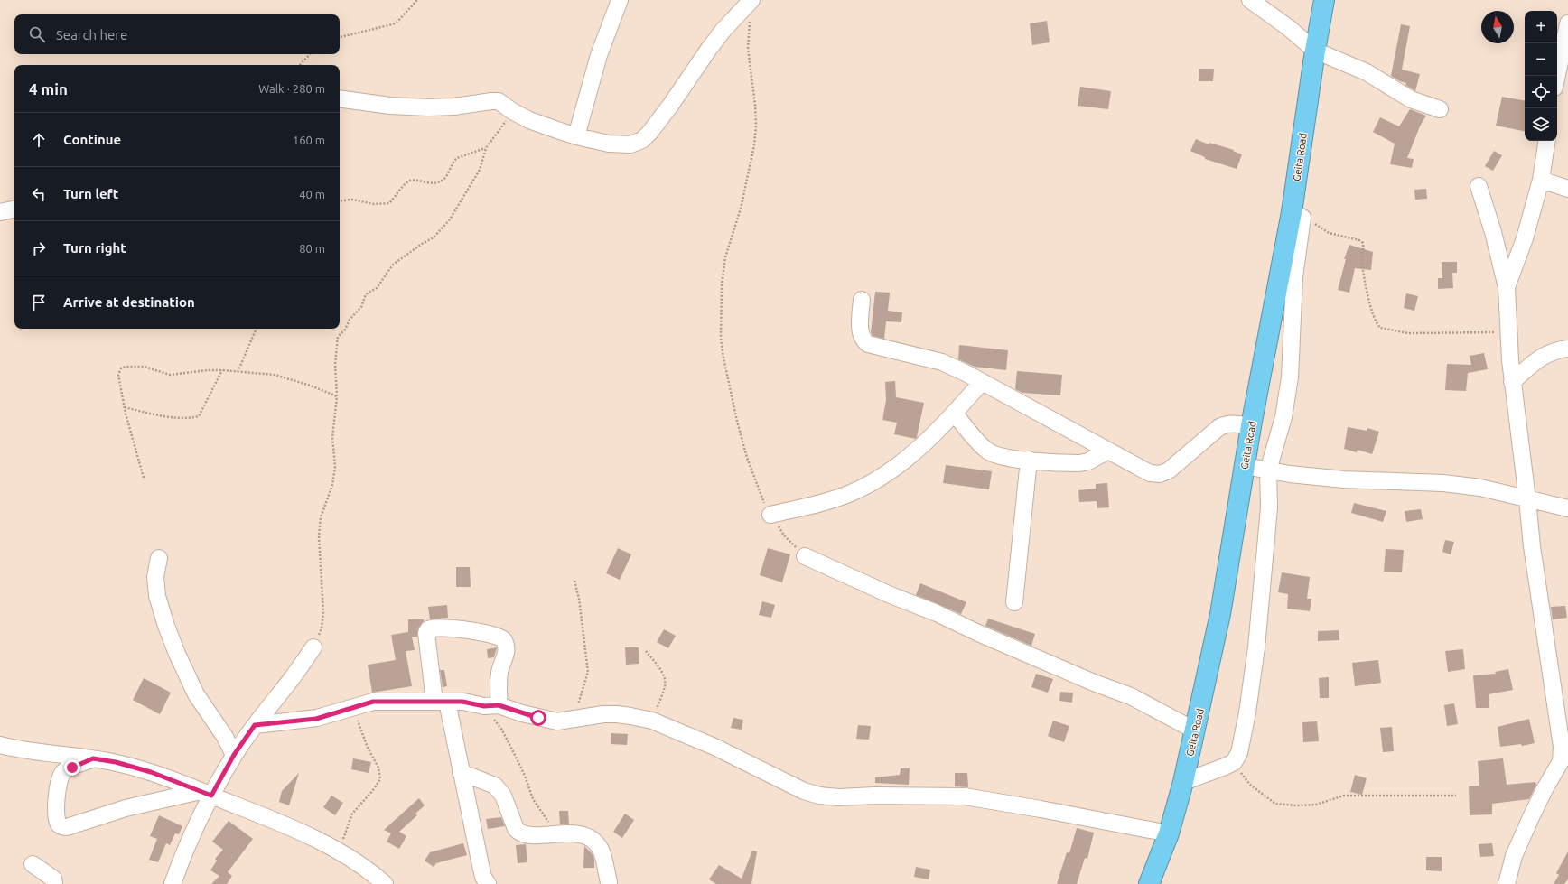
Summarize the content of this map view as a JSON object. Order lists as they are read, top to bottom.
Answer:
{
  "streets": {
    "highway": ["Geita Road"]
  },
  "north": "top",
  "page": {
    "map_buttons": ["+", "−"],
    "search": "Search here",
    "heading": ["4 min", "Walk · 280 m"],
    "list": [
      ["Continue", "160 m"],
      ["Turn left", "40 m"],
      ["Turn right", "80 m"],
      "Arrive at destination"
    ]
  }
}
